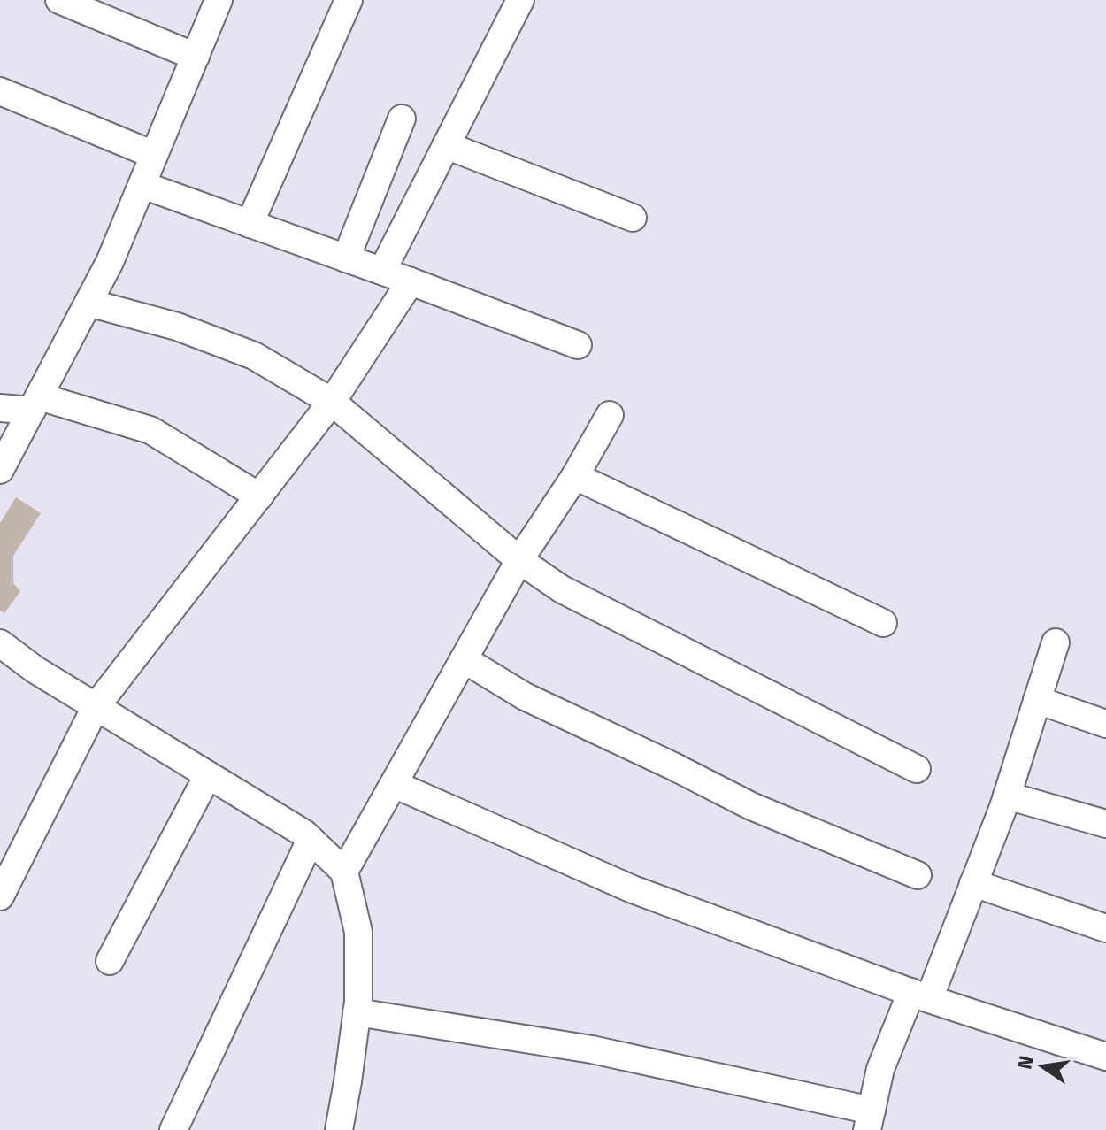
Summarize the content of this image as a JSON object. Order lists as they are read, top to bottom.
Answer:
{
  "north": "left"
}
